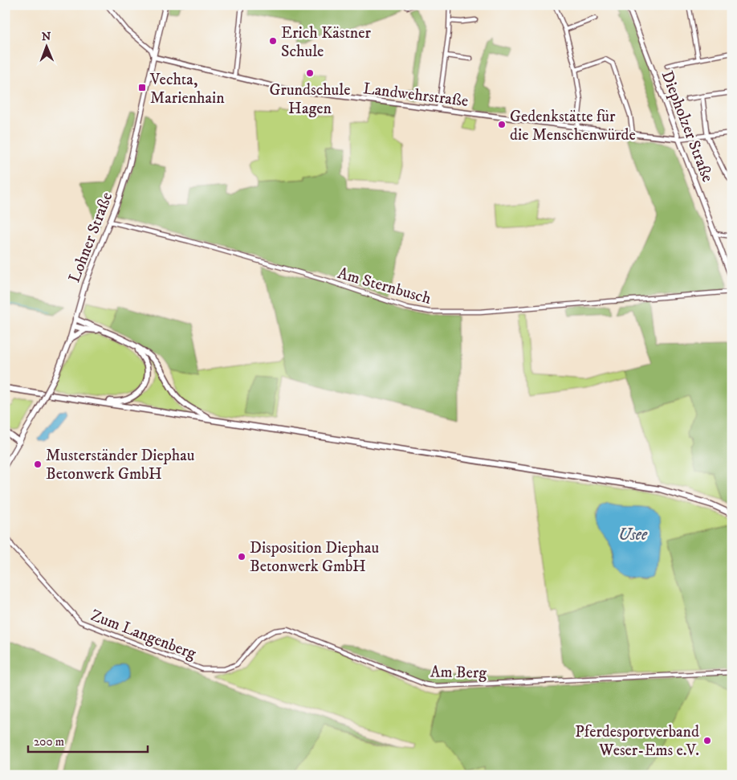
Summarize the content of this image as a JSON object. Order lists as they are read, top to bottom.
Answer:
{
  "streets": {
    "main road": ["Diepholzer Straße", "Lohner Straße"],
    "street": [
      "Landwehrstraße",
      "Am Sternbusch",
      "Zum Langenberg",
      "Am Berg"
    ]
  },
  "crossings": [
    ["Landwehrstraße", "Diepholzer Straße"],
    ["Landwehrstraße", "Lohner Straße"],
    ["Lohner Straße", "Am Sternbusch"],
    ["Zum Langenberg", "Am Berg"]
  ],
  "water": ["Usee"],
  "places": {
    "other": [
      "Erich Kästner Schule",
      "Grundschule Hagen",
      "Gedenkstätte für die Menschenwürde",
      "Musterständer Diephau Betonwerk GmbH",
      "Disposition Diephau Betonwerk GmbH",
      "Pferdesportverband Weser-Ems e.V."
    ],
    "transit": ["Vechta, Marienhain"]
  },
  "scale_bar": "200 m",
  "north": "top"
}
